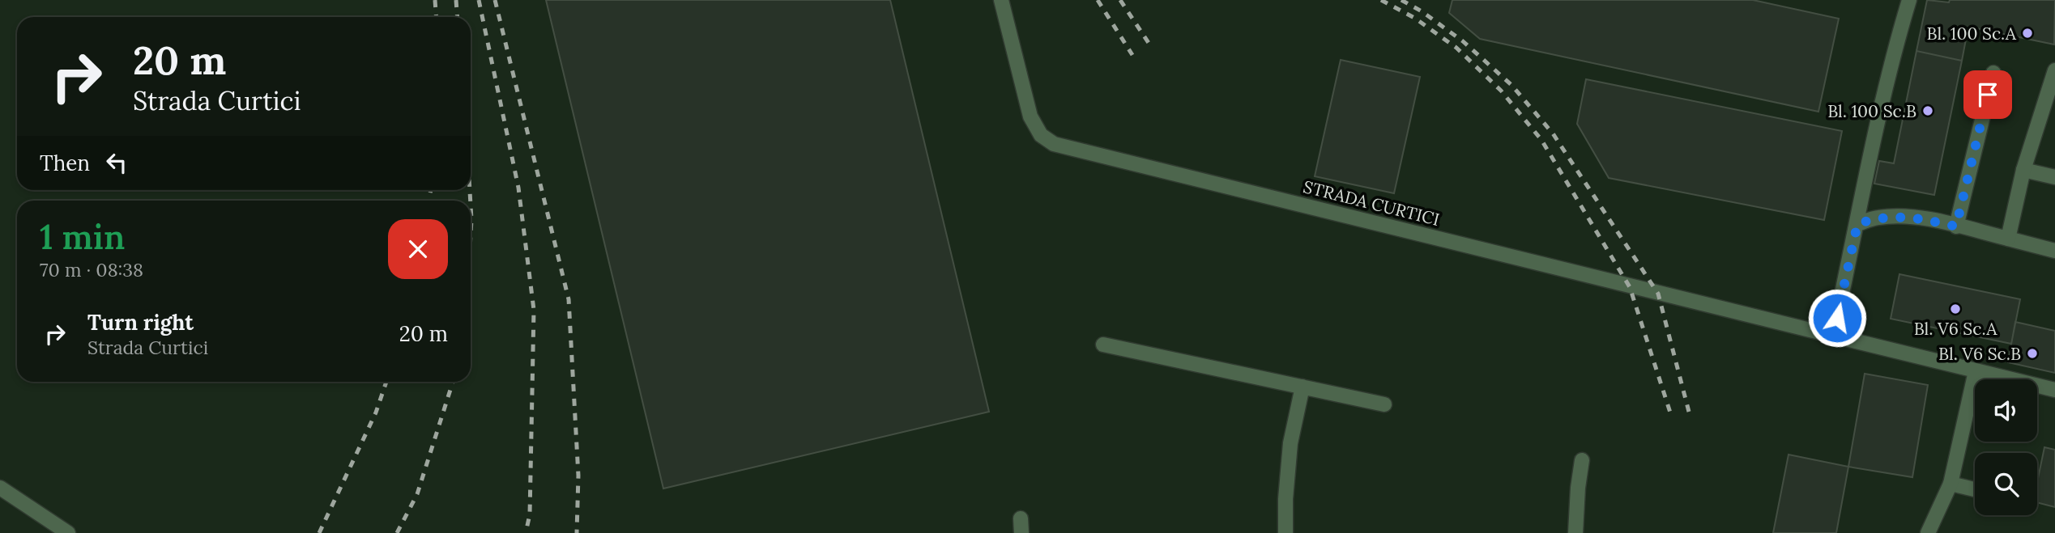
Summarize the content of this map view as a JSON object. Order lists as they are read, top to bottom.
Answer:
{
  "streets": {
    "street": ["STRADA CURTICI"]
  },
  "places": [
    "Bl. 100 Sc.A",
    "Bl. 100 Sc.B",
    "Bl. V6 Sc.A",
    "Bl. V6 Sc.B"
  ],
  "page": {
    "turn": ["20 m", "Strada Curtici"],
    "then": "Then",
    "heading": ["1 min", "70 m · 08:38"],
    "list": [
      {
        "name": "Turn right",
        "note": "Strada Curtici",
        "value": "20 m"
      }
    ]
  }
}
